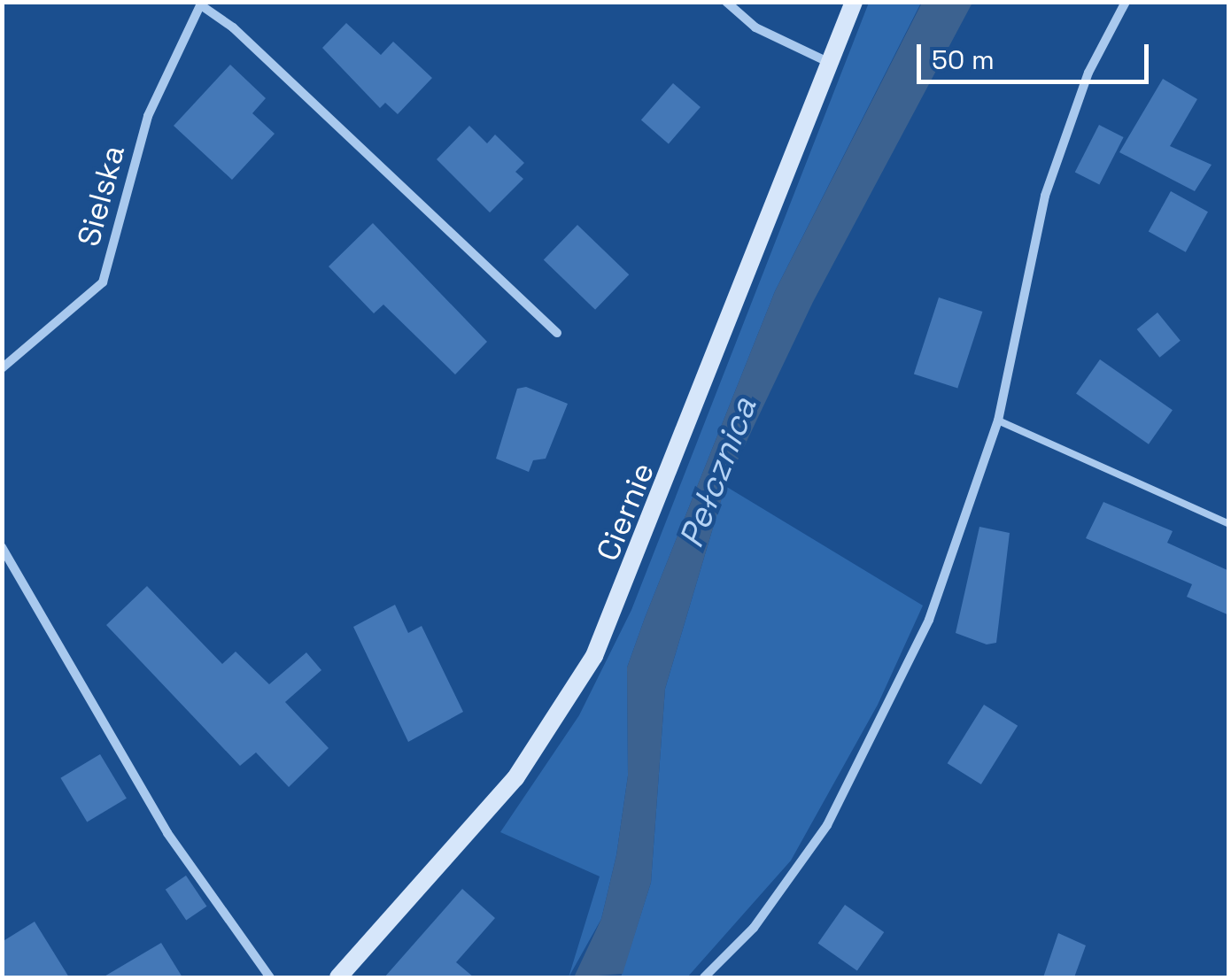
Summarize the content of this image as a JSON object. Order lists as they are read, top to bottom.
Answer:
{
  "streets": {
    "street": ["Sielska", "Ciernie"]
  },
  "water": ["Pełcznica"],
  "scale_bar": "50 m"
}
